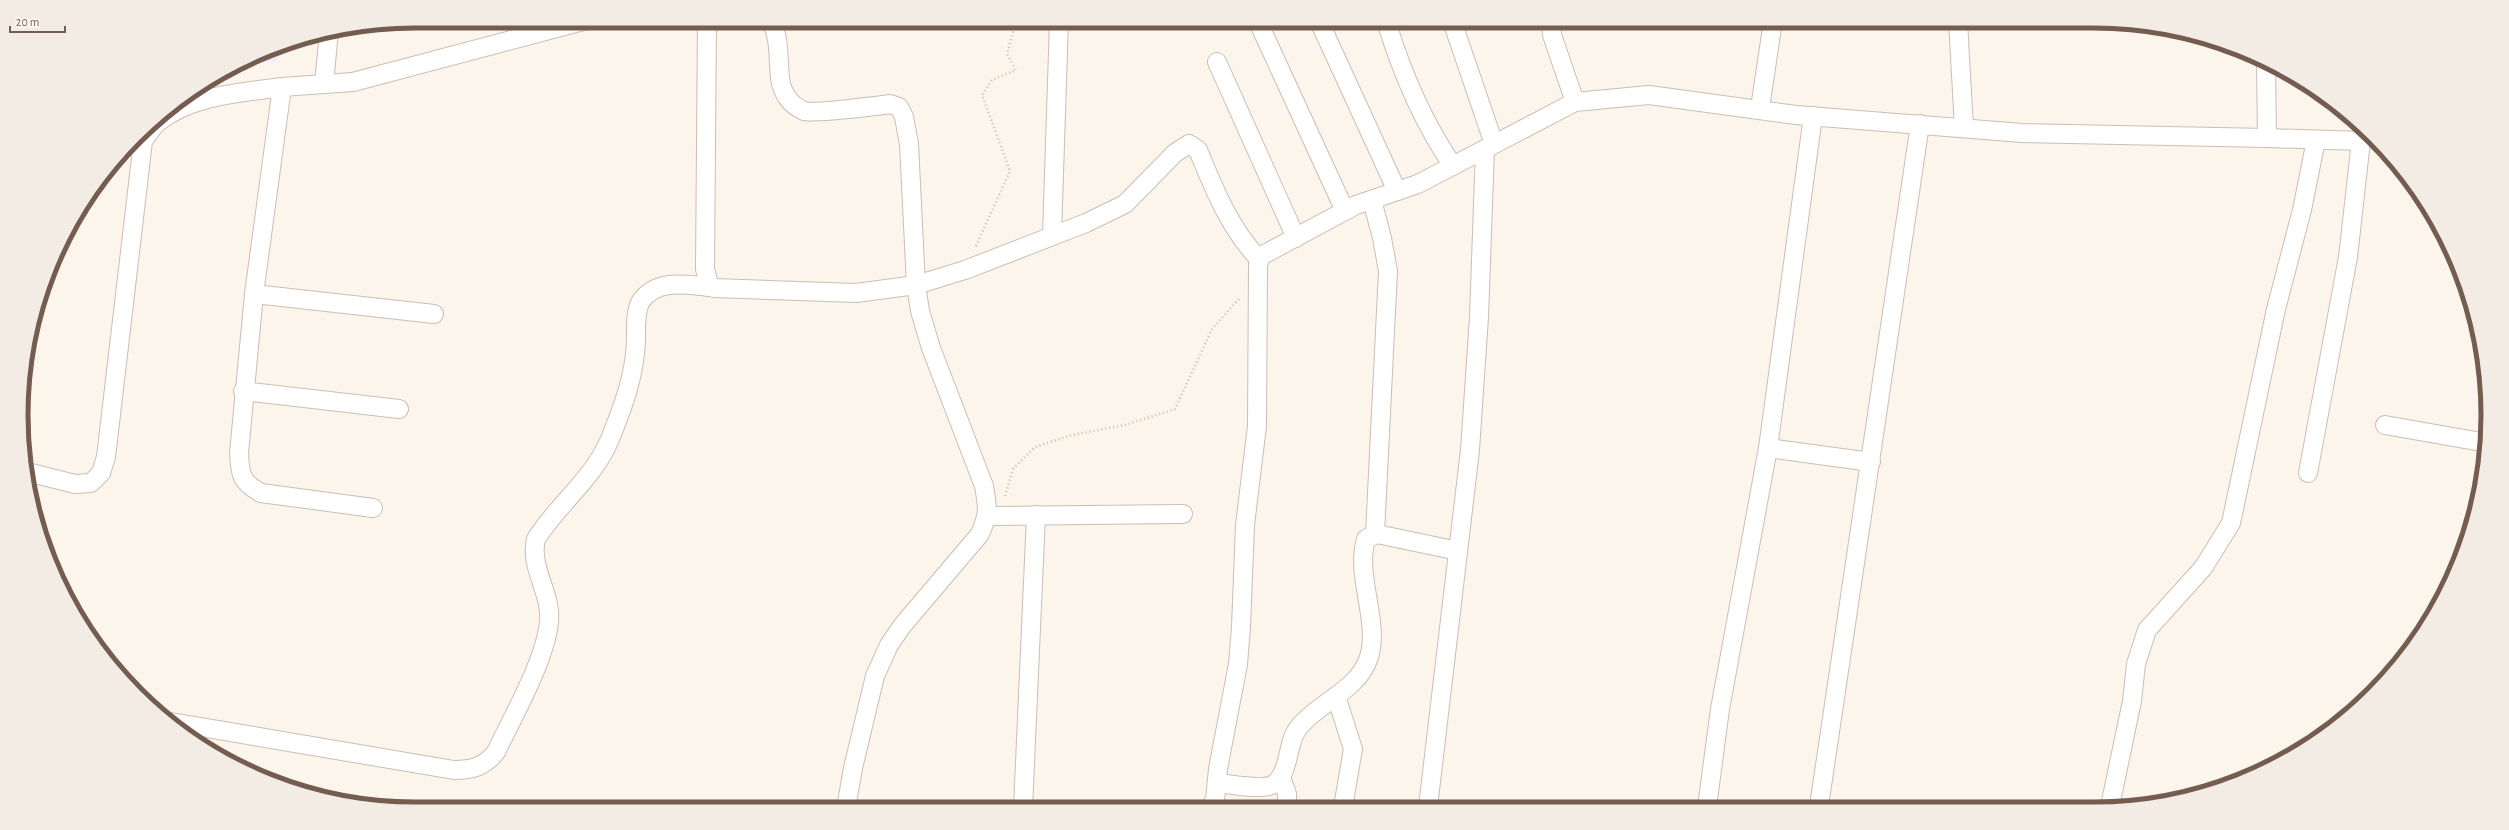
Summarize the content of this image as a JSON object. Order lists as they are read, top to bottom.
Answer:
{
  "scale_bar": "20 m"
}
